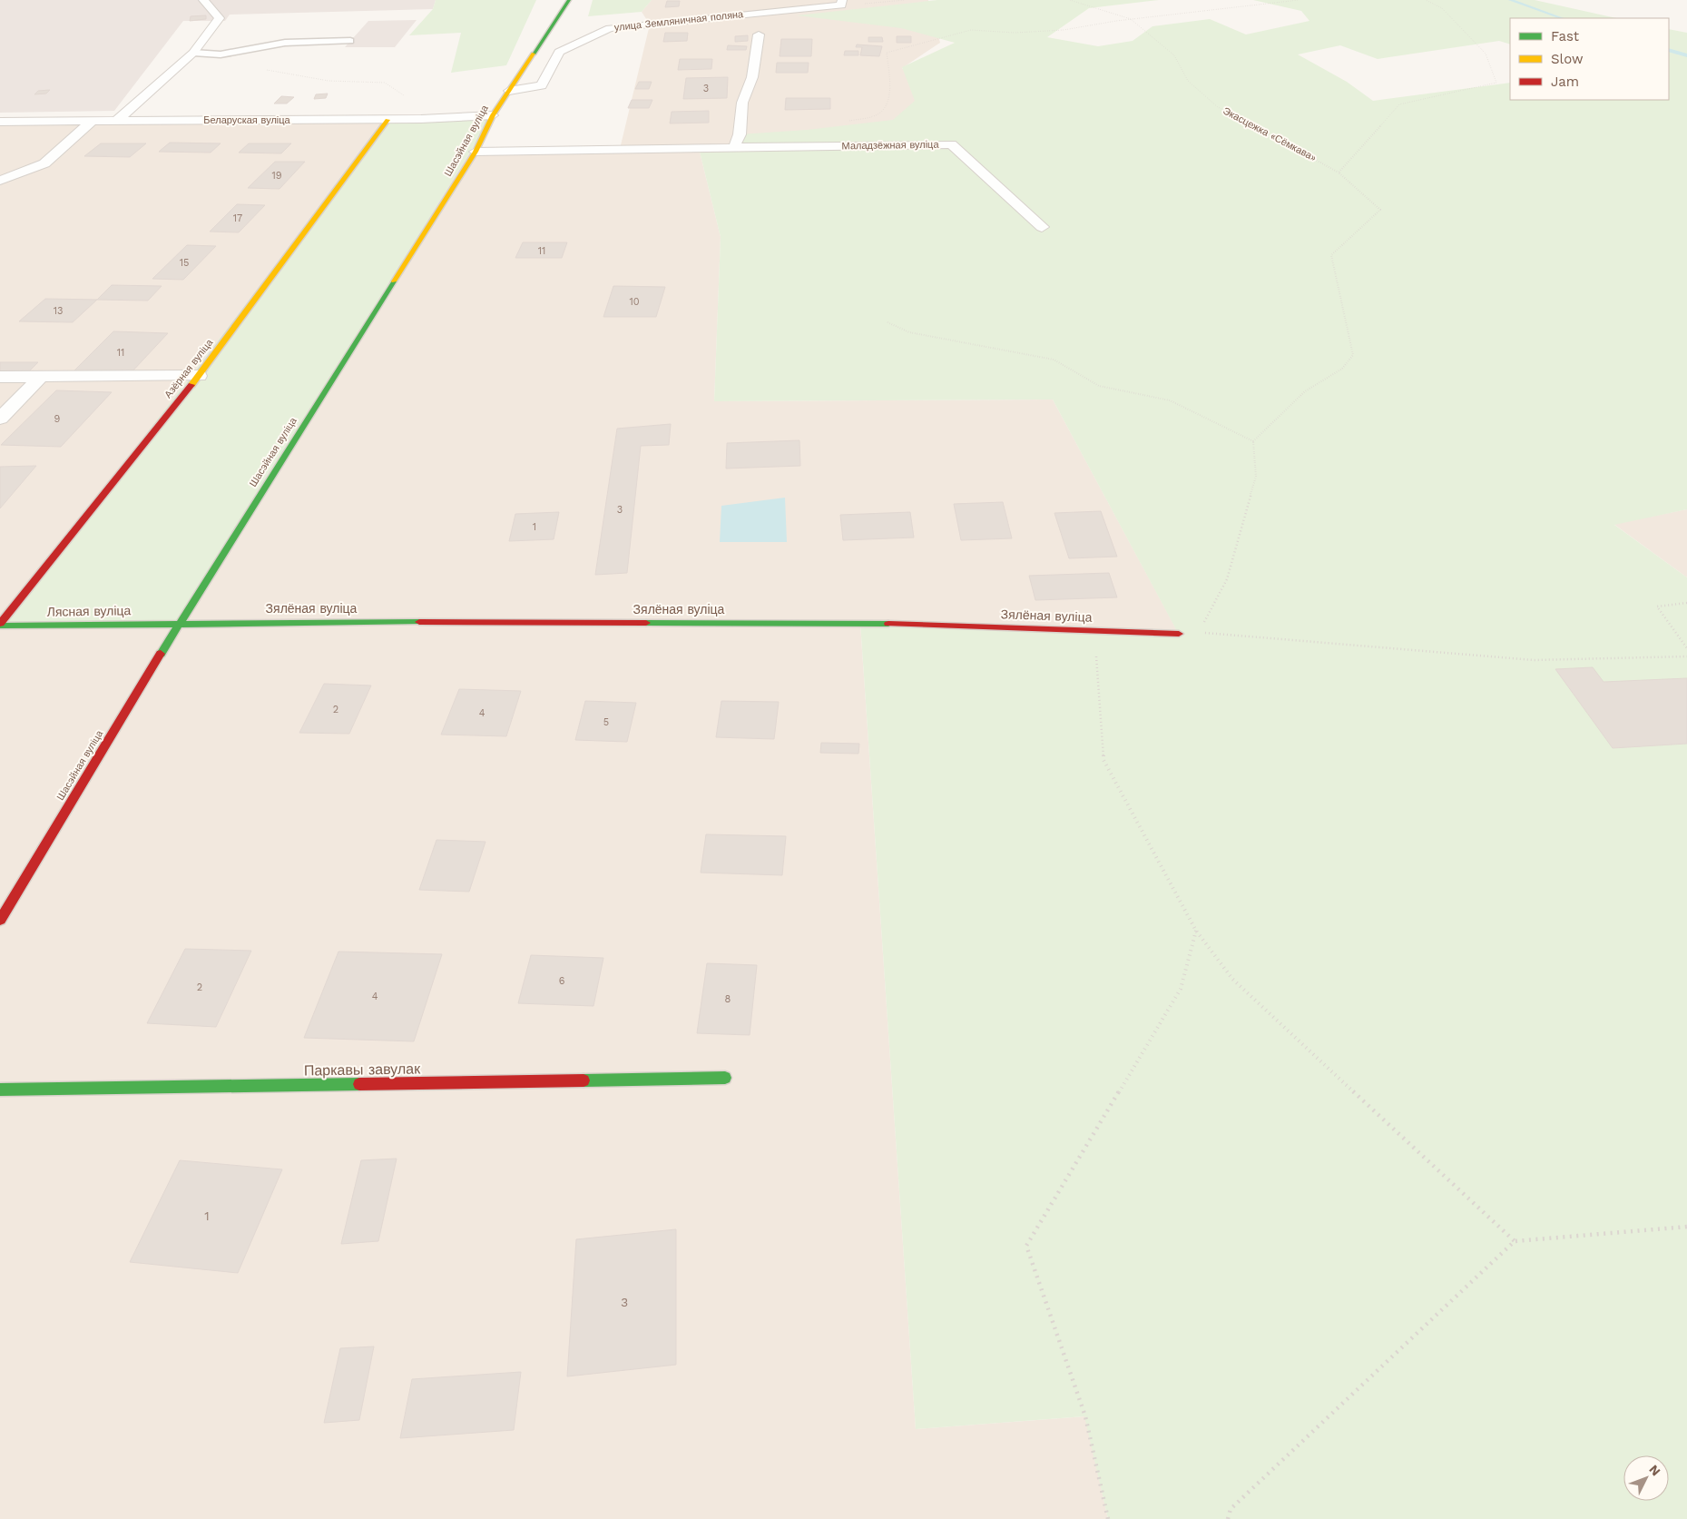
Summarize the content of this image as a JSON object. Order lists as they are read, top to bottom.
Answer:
{
  "streets": {
    "street": [
      "улица Земляничная поляна",
      "Беларуская вуліца",
      "Шасэйная вуліца",
      "Маладзёжная вуліца",
      "Азёрная вуліца",
      "Зялёная вуліца",
      "Лясная вуліца",
      "Паркавы завулак"
    ],
    "path": ["Экасцежка «Сёмкава»"]
  },
  "crossings": [
    ["улица Земляничная поляна", "Шасэйная вуліца"],
    ["Беларуская вуліца", "Шасэйная вуліца"],
    ["Беларуская вуліца", "Азёрная вуліца"],
    ["Шасэйная вуліца", "Маладзёжная вуліца"],
    ["Шасэйная вуліца", "Зялёная вуліца"],
    ["Шасэйная вуліца", "Лясная вуліца"],
    ["Азёрная вуліца", "Лясная вуліца"],
    ["Зялёная вуліца", "Лясная вуліца"]
  ],
  "house_numbers": [
    "3",
    "19",
    "17",
    "11",
    "15",
    "10",
    "13",
    "11",
    "9",
    "3",
    "1",
    "2",
    "4",
    "5",
    "6",
    "2",
    "4",
    "8",
    "1",
    "3"
  ],
  "legend": ["Fast", "Slow", "Jam"],
  "north": "top right"
}
